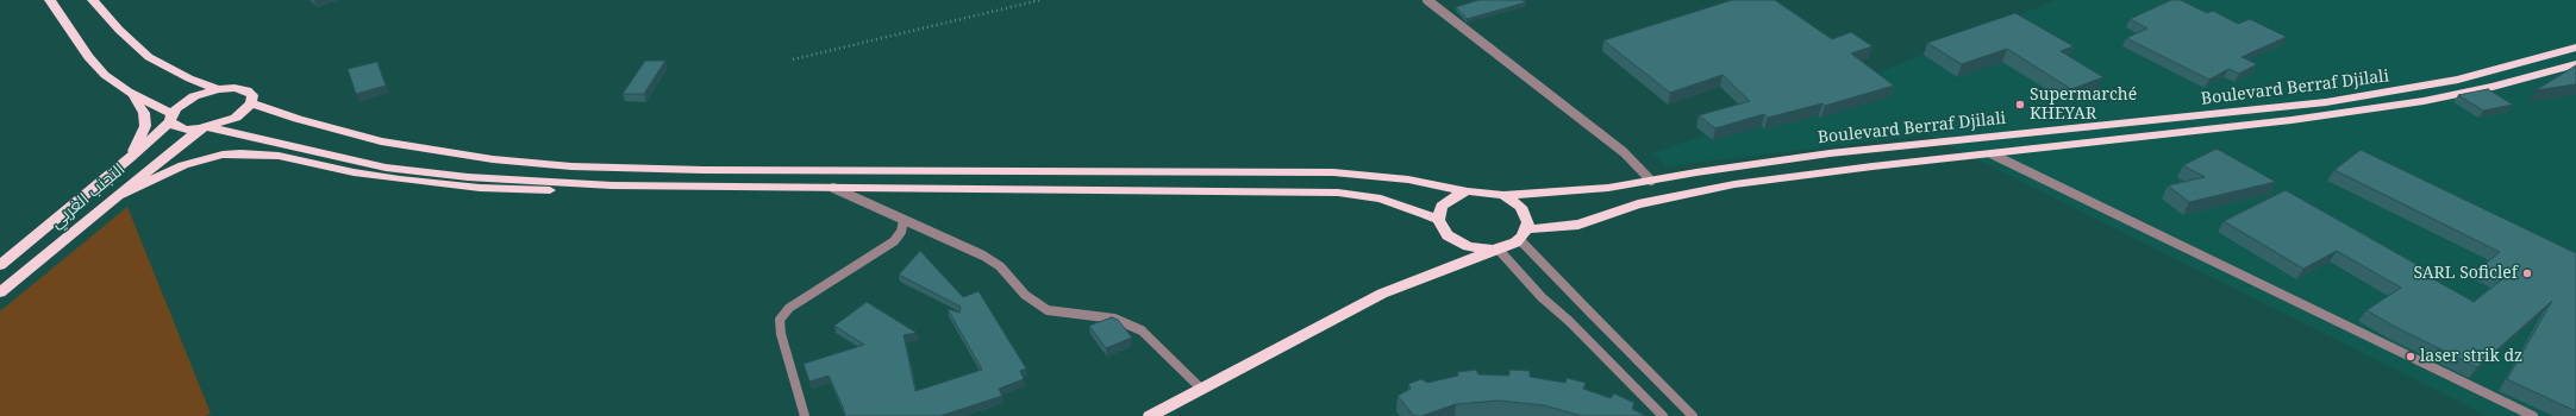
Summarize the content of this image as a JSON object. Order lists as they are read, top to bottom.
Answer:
{
  "streets": {
    "highway": ["Boulevard Berraf Djilali", "التجنب الغربي"]
  },
  "places": ["Supermarché KHEYAR", "SARL Soficlef", "laser strik dz"]
}
